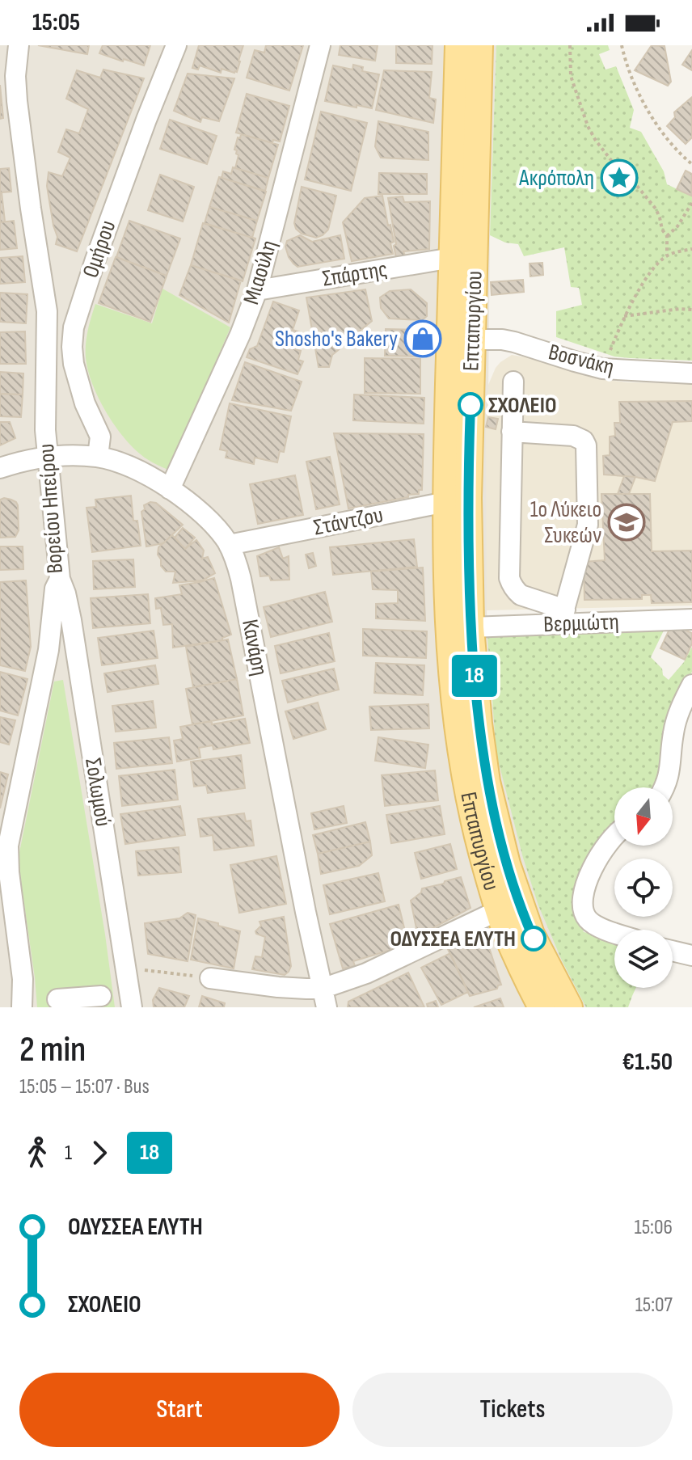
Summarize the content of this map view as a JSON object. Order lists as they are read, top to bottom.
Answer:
{
  "streets": {
    "main road": ["Επταπυργίου"],
    "street": [
      "Ομήρου",
      "Μιαούλη",
      "Σπάρτης",
      "Βοσνάκη",
      "Βορείου Ηπείρου",
      "Στάντζου",
      "Βερμιώτη",
      "Κανάρη",
      "Σολωμού"
    ]
  },
  "crossings": [
    ["Ομήρου", "Κανάρη"],
    ["Μιαούλη", "Σπάρτης"],
    ["Μιαούλη", "Κανάρη"],
    ["Σπάρτης", "Επταπυργίου"],
    ["Επταπυργίου", "Βοσνάκη"],
    ["Επταπυργίου", "Στάντζου"],
    ["Επταπυργίου", "Βερμιώτη"],
    ["Βορείου Ηπείρου", "Κανάρη"],
    ["Βορείου Ηπείρου", "Σολωμού"],
    ["Στάντζου", "Κανάρη"]
  ],
  "places": {
    "place": ["Ακρόπολη"],
    "shop": ["Shosho's Bakery"],
    "other": ["ΣΧΟΛΕΙΟ", "ΟΔΥΣΣΕΑ ΕΛΥΤΗ"],
    "school or university": ["1ο Λύκειο Συκεών"]
  },
  "lines": ["bus line 18"],
  "north": "bottom",
  "page": {
    "status": "15:05",
    "on_map": "18",
    "heading": ["2 min", "15:05 – 15:07 · Bus", "€1.50"],
    "legs": ["1", "18"],
    "list": [
      {
        "name": "ΟΔΥΣΣΕΑ ΕΛΥΤΗ",
        "value": "15:06"
      },
      {
        "name": "ΣΧΟΛΕΙΟ",
        "value": "15:07"
      }
    ],
    "buttons": ["Start", "Tickets"]
  }
}
